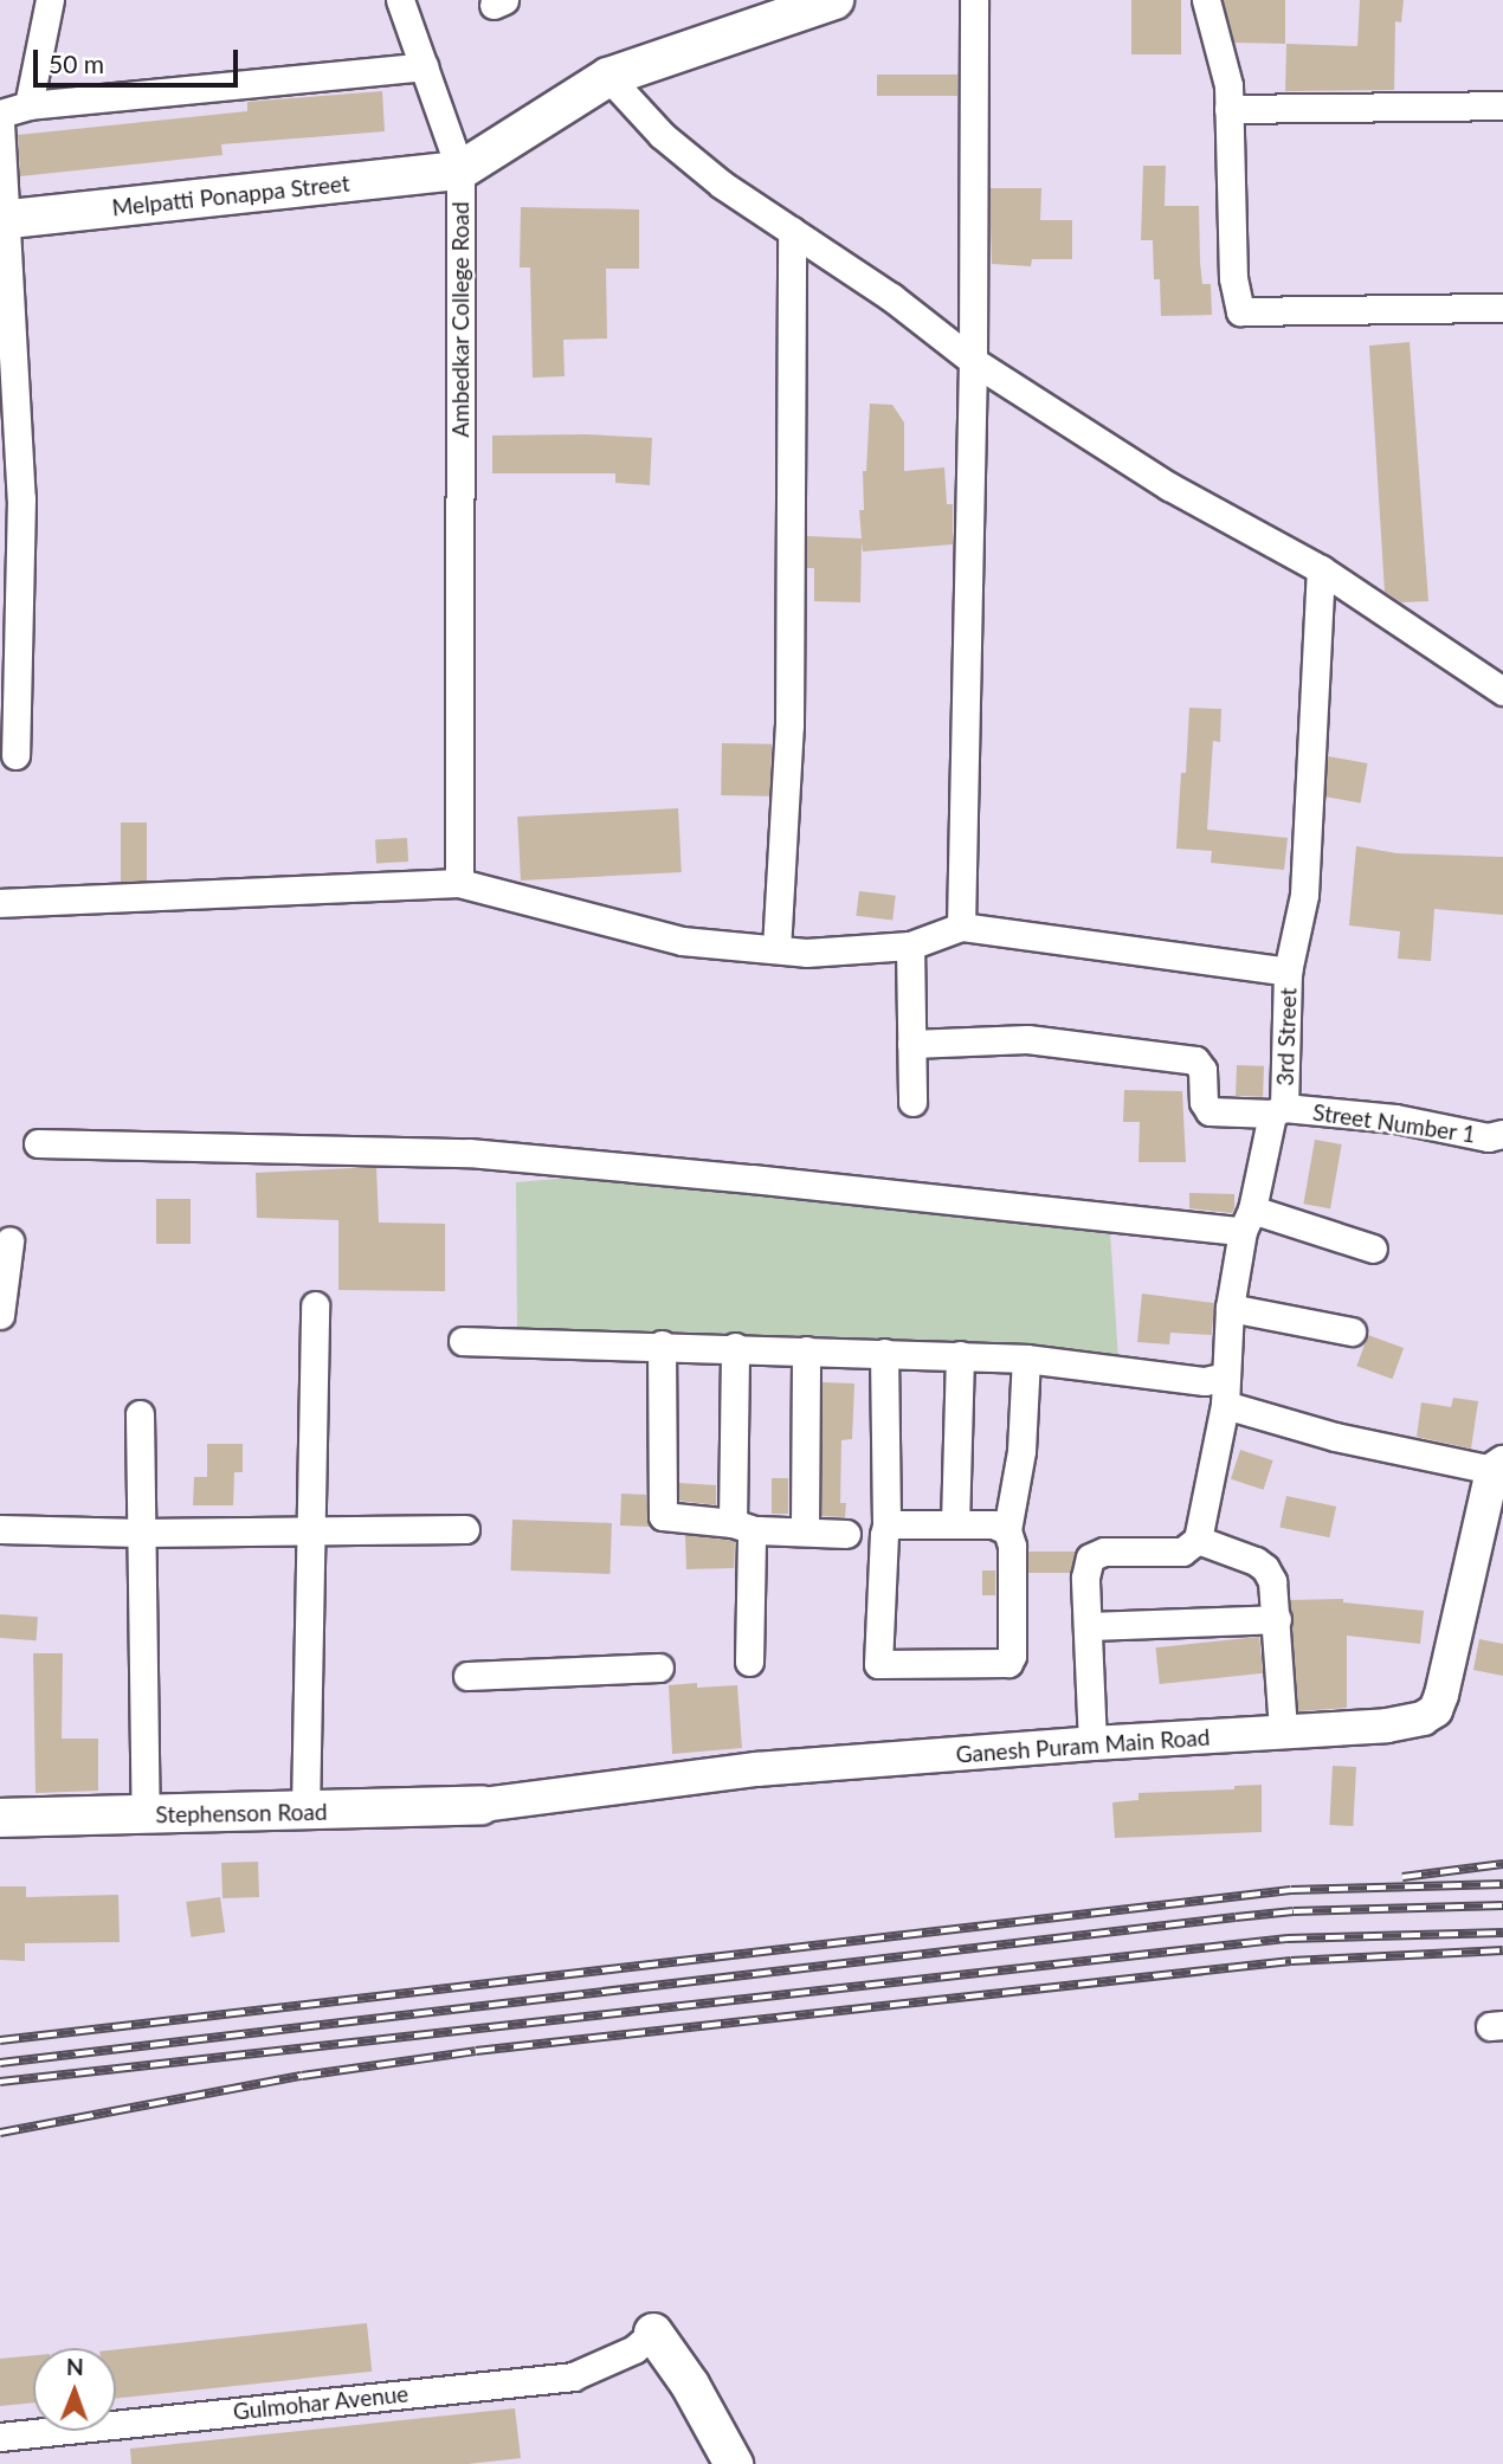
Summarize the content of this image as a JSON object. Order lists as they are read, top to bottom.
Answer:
{
  "streets": {
    "main road": ["Melpatti Ponappa Street", "Ambedkar College Road", "Stephenson Road"],
    "street": [
      "3rd Street",
      "Street Number 1",
      "Ganesh Puram Main Road",
      "Gulmohar Avenue"
    ]
  },
  "crossings": [
    ["Melpatti Ponappa Street", "Ambedkar College Road"],
    ["3rd Street", "Street Number 1"],
    ["Ganesh Puram Main Road", "Stephenson Road"]
  ],
  "scale_bar": "50 m",
  "north": "top"
}
